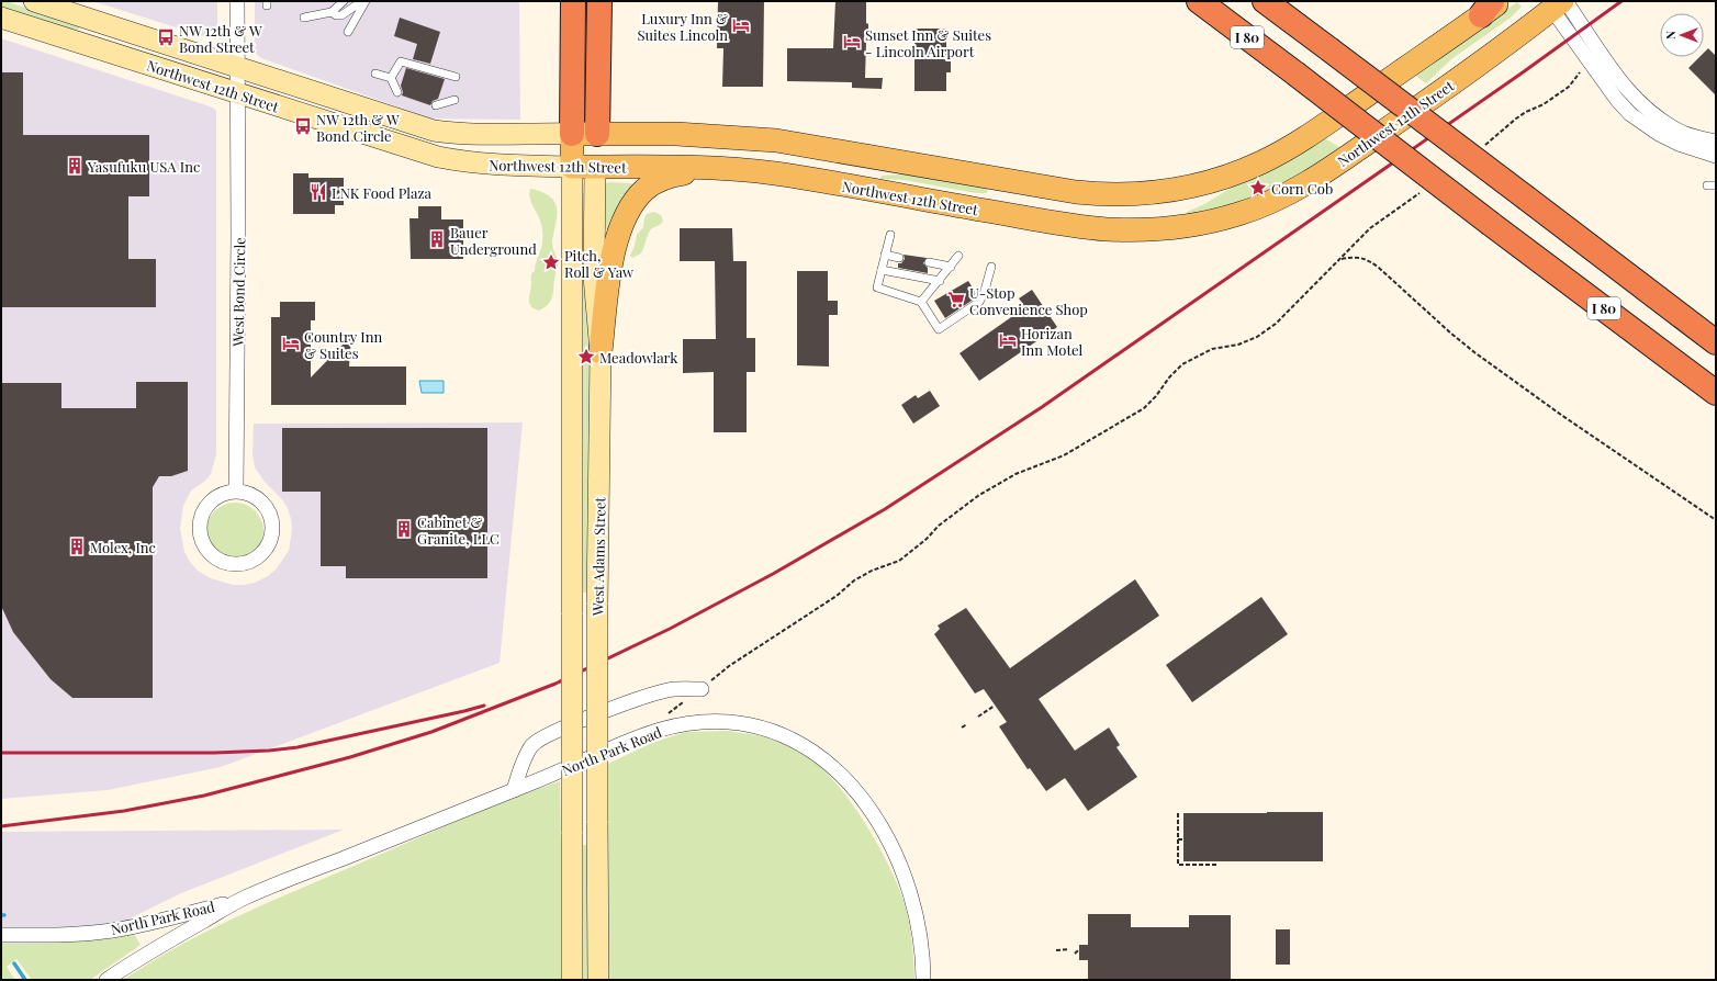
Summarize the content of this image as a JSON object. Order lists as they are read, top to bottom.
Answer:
{
  "streets": {
    "highway": ["I 80"],
    "main road": ["Northwest 12th Street", "West Adams Street"],
    "street": ["West Bond Circle", "North Park Road"]
  },
  "crossings": [
    ["Northwest 12th Street", "West Bond Circle"],
    ["Northwest 12th Street", "West Adams Street"]
  ],
  "places": {
    "hotel": [
      "Luxury Inn & Suites Lincoln",
      "Sunset Inn & Suites - Lincoln Airport",
      "Horizan Inn Motel",
      "Country Inn & Suites"
    ],
    "bus stop": ["NW 12th & W Bond Street", "NW 12th & W Bond Circle"],
    "building": [
      "Yasufuku USA Inc",
      "Bauer Underground",
      "Cabinet & Granite, LLC",
      "Molex, Inc"
    ],
    "place": ["Corn Cob", "Pitch, Roll & Yaw", "Meadowlark"],
    "restaurant": ["LNK Food Plaza"],
    "supermarket": ["U-Stop Convenience Shop"]
  },
  "north": "left"
}
